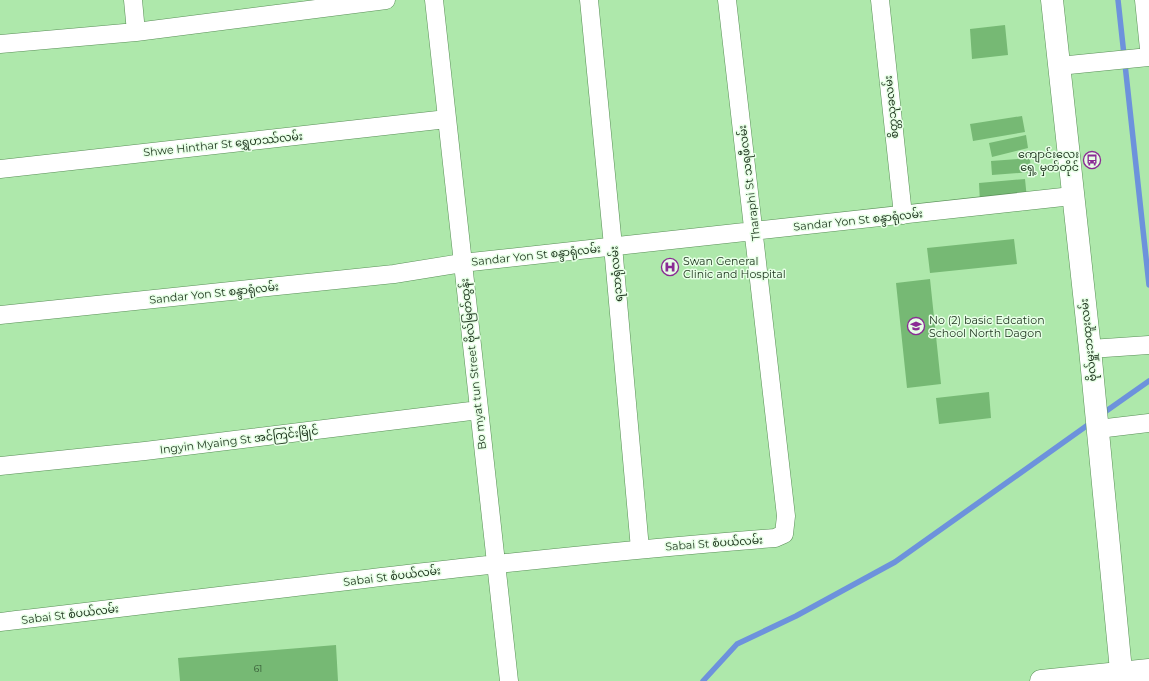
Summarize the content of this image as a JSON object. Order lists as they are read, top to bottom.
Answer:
{
  "streets": {
    "main road": ["ဗိုလ်မှူးဘထူးလမ်း"],
    "street": [
      "စိတ္တသုခလမ်း",
      "Shwe Hinthar St ရွှေဟဿ်လမ်း",
      "Tharaphi St သရဖီလမ်း",
      "Sandar Yon St စန္ဒာရုံလမ်း",
      "ရသာရုံလမ်း",
      "Bo myat tun Street ဗိုလ်မြတ်ထွန်း",
      "Ingyin Myaing St အင်ကြင်းမြိုင်",
      "Sabai St စံပယ်လမ်း"
    ]
  },
  "crossings": [
    ["စိတ္တသုခလမ်း", "Sandar Yon St စန္ဒာရုံလမ်း"],
    ["Shwe Hinthar St ရွှေဟဿ်လမ်း", "Bo myat tun Street ဗိုလ်မြတ်ထွန်း"],
    ["Tharaphi St သရဖီလမ်း", "Sandar Yon St စန္ဒာရုံလမ်း"],
    ["Tharaphi St သရဖီလမ်း", "Sabai St စံပယ်လမ်း"],
    ["Sandar Yon St စန္ဒာရုံလမ်း", "ရသာရုံလမ်း"],
    ["Sandar Yon St စန္ဒာရုံလမ်း", "ဗိုလ်မှူးဘထူးလမ်း"],
    ["Sandar Yon St စန္ဒာရုံလမ်း", "Bo myat tun Street ဗိုလ်မြတ်ထွန်း"],
    ["ရသာရုံလမ်း", "Sabai St စံပယ်လမ်း"],
    ["Bo myat tun Street ဗိုလ်မြတ်ထွန်း", "Ingyin Myaing St အင်ကြင်းမြိုင်"],
    ["Bo myat tun Street ဗိုလ်မြတ်ထွန်း", "Sabai St စံပယ်လမ်း"]
  ],
  "places": {
    "bus stop": ["ကျောင်းလေး ရှေ့ မှတ်တိုင်"],
    "hospital": ["Swan General Clinic and Hospital"],
    "school or university": ["No (2) basic Edcation School North Dagon"]
  },
  "house_numbers": ["61"]
}
